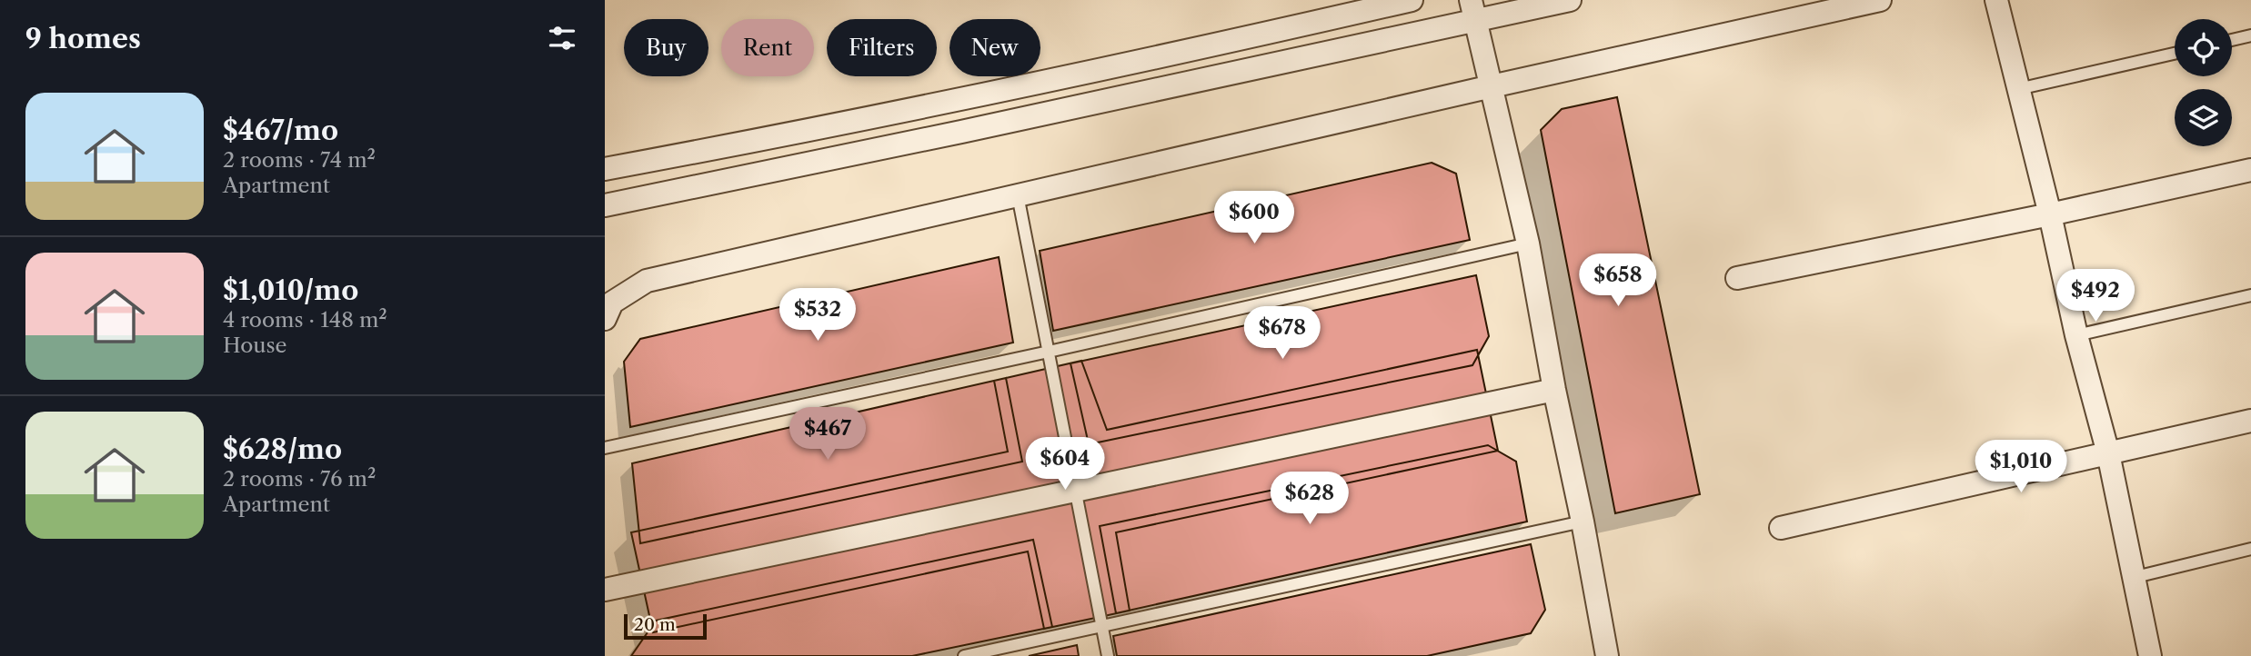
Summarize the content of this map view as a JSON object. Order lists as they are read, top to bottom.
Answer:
{
  "scale_bar": "20 m",
  "page": {
    "heading": "9 homes",
    "chip": [
      "Buy",
      "Rent",
      "Filters",
      "New"
    ],
    "list": [
      {
        "name": "$467/mo",
        "note": "2 rooms · 74 m² · Apartment"
      },
      {
        "name": "$1,010/mo",
        "note": "4 rooms · 148 m² · House"
      },
      {
        "name": "$628/mo",
        "note": "2 rooms · 76 m² · Apartment"
      }
    ],
    "price": [
      "$600",
      "$658",
      "$492",
      "$532",
      "$678",
      "$467",
      "$604",
      "$1,010",
      "$628"
    ],
    "scale": "20 m"
  }
}
